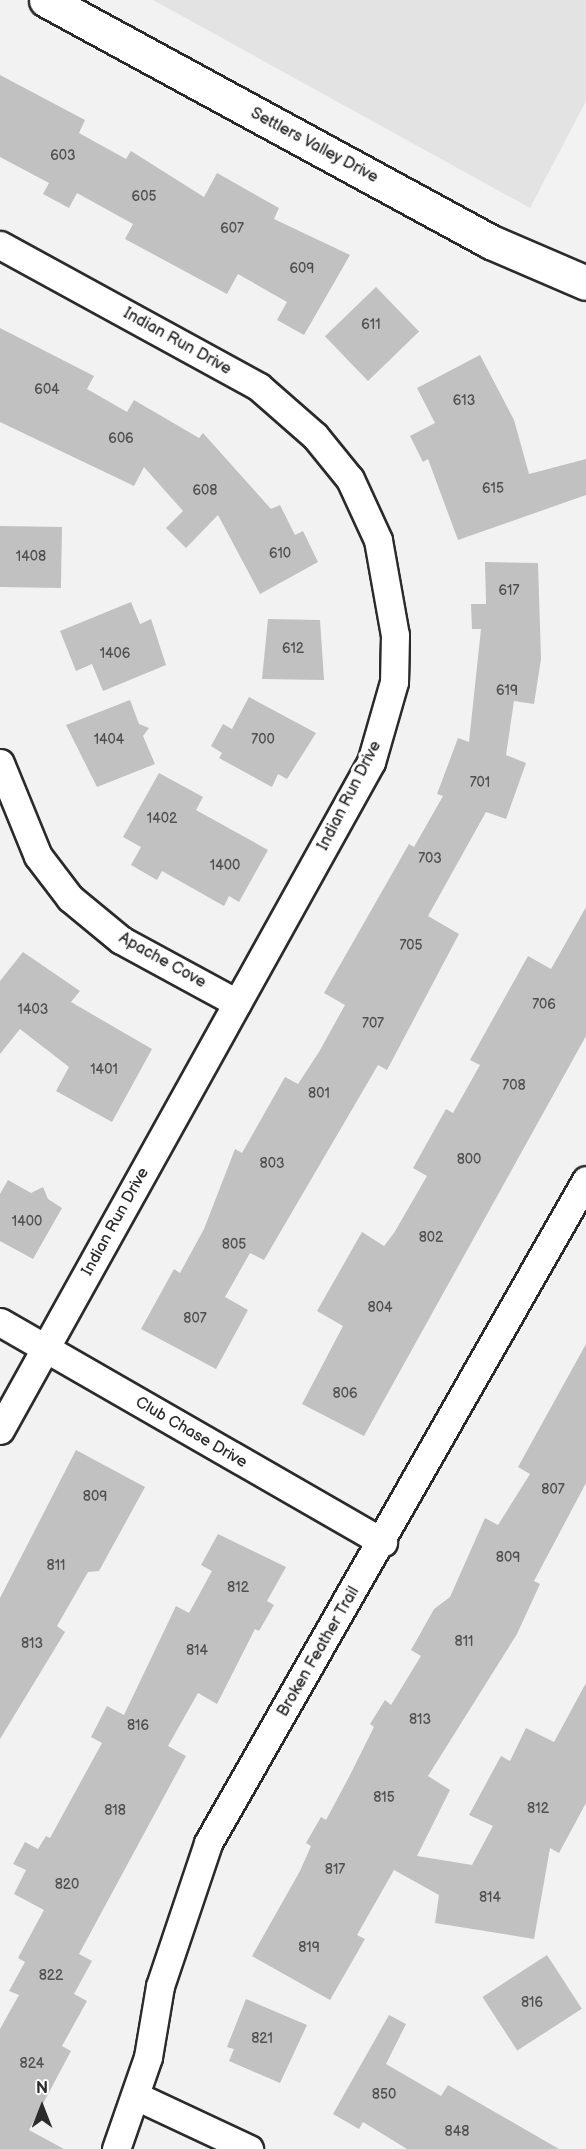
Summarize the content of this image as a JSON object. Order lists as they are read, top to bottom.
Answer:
{
  "streets": {
    "street": [
      "Settlers Valley Drive",
      "Indian Run Drive",
      "Apache Cove",
      "Club Chase Drive",
      "Broken Feather Trail"
    ]
  },
  "crossings": [
    ["Indian Run Drive", "Apache Cove"],
    ["Indian Run Drive", "Club Chase Drive"],
    ["Club Chase Drive", "Broken Feather Trail"]
  ],
  "house_numbers": [
    "603",
    "605",
    "607",
    "609",
    "611",
    "604",
    "613",
    "606",
    "615",
    "608",
    "610",
    "1408",
    "617",
    "612",
    "1406",
    "619",
    "1404",
    "700",
    "701",
    "1402",
    "703",
    "1400",
    "705",
    "706",
    "1403",
    "707",
    "1401",
    "708",
    "801",
    "800",
    "803",
    "1400",
    "802",
    "805",
    "804",
    "807",
    "806",
    "807",
    "809",
    "809",
    "811",
    "812",
    "811",
    "813",
    "814",
    "813",
    "816",
    "815",
    "812",
    "818",
    "817",
    "820",
    "814",
    "819",
    "822",
    "816",
    "821",
    "824",
    "850",
    "848"
  ],
  "north": "top"
}
